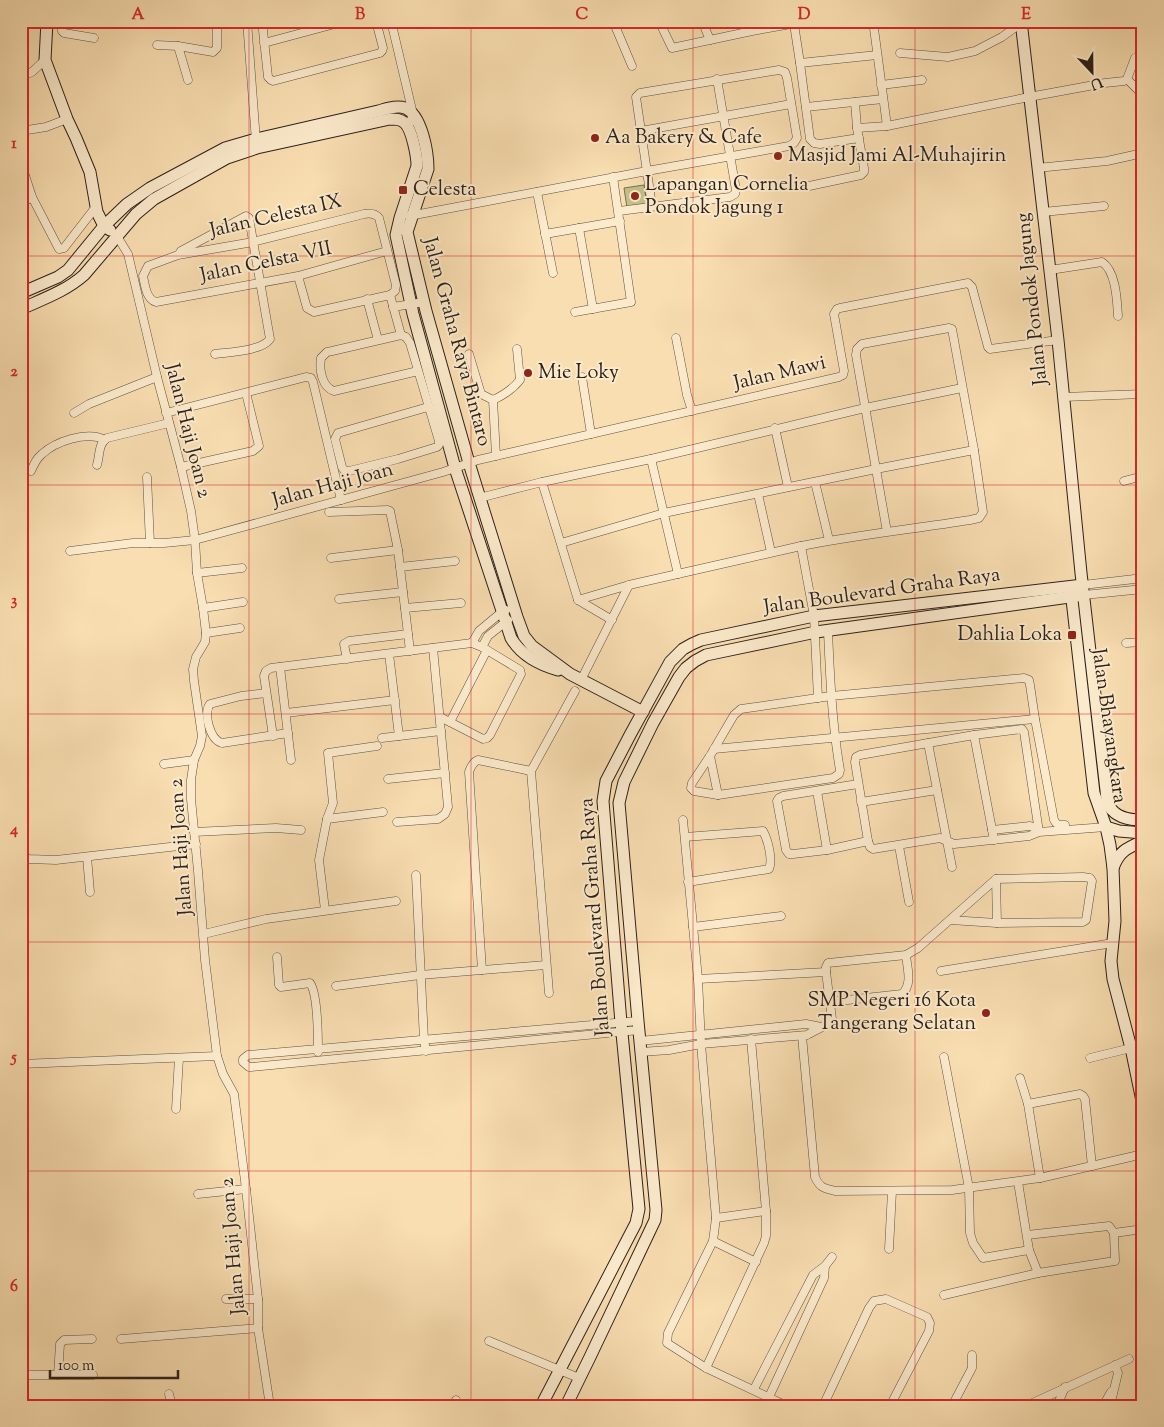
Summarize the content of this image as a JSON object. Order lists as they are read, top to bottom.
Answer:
{
  "streets": {
    "main road": [
      "Jalan Pondok Jagung",
      "Jalan Graha Raya Bintaro",
      "Jalan Boulevard Graha Raya",
      "Jalan Bhayangkara"
    ],
    "street": [
      "Jalan Celesta IX",
      "Jalan Celsta VII",
      "Jalan Mawi",
      "Jalan Haji Joan 2",
      "Jalan Haji Joan"
    ]
  },
  "crossings": [
    ["Jalan Celesta IX", "Jalan Celsta VII"],
    ["Jalan Pondok Jagung", "Jalan Mawi"],
    ["Jalan Pondok Jagung", "Jalan Boulevard Graha Raya"],
    ["Jalan Pondok Jagung", "Jalan Bhayangkara"],
    ["Jalan Graha Raya Bintaro", "Jalan Mawi"],
    ["Jalan Graha Raya Bintaro", "Jalan Haji Joan"],
    ["Jalan Graha Raya Bintaro", "Jalan Boulevard Graha Raya"],
    ["Jalan Mawi", "Jalan Haji Joan"],
    ["Jalan Haji Joan 2", "Jalan Haji Joan"],
    ["Jalan Boulevard Graha Raya", "Jalan Bhayangkara"]
  ],
  "places": {
    "other": [
      "Aa Bakery & Cafe",
      "Masjid Jami Al-Muhajirin",
      "Lapangan Cornelia Pondok Jagung 1",
      "Mie Loky",
      "SMP Negeri 16 Kota Tangerang Selatan"
    ],
    "transit": ["Celesta", "Dahlia Loka"]
  },
  "scale_bar": "100 m",
  "north": "bottom",
  "grid": {
    "columns": [
      "A",
      "B",
      "C",
      "D",
      "E"
    ],
    "rows": [
      "1",
      "2",
      "3",
      "4",
      "5",
      "6"
    ]
  }
}
